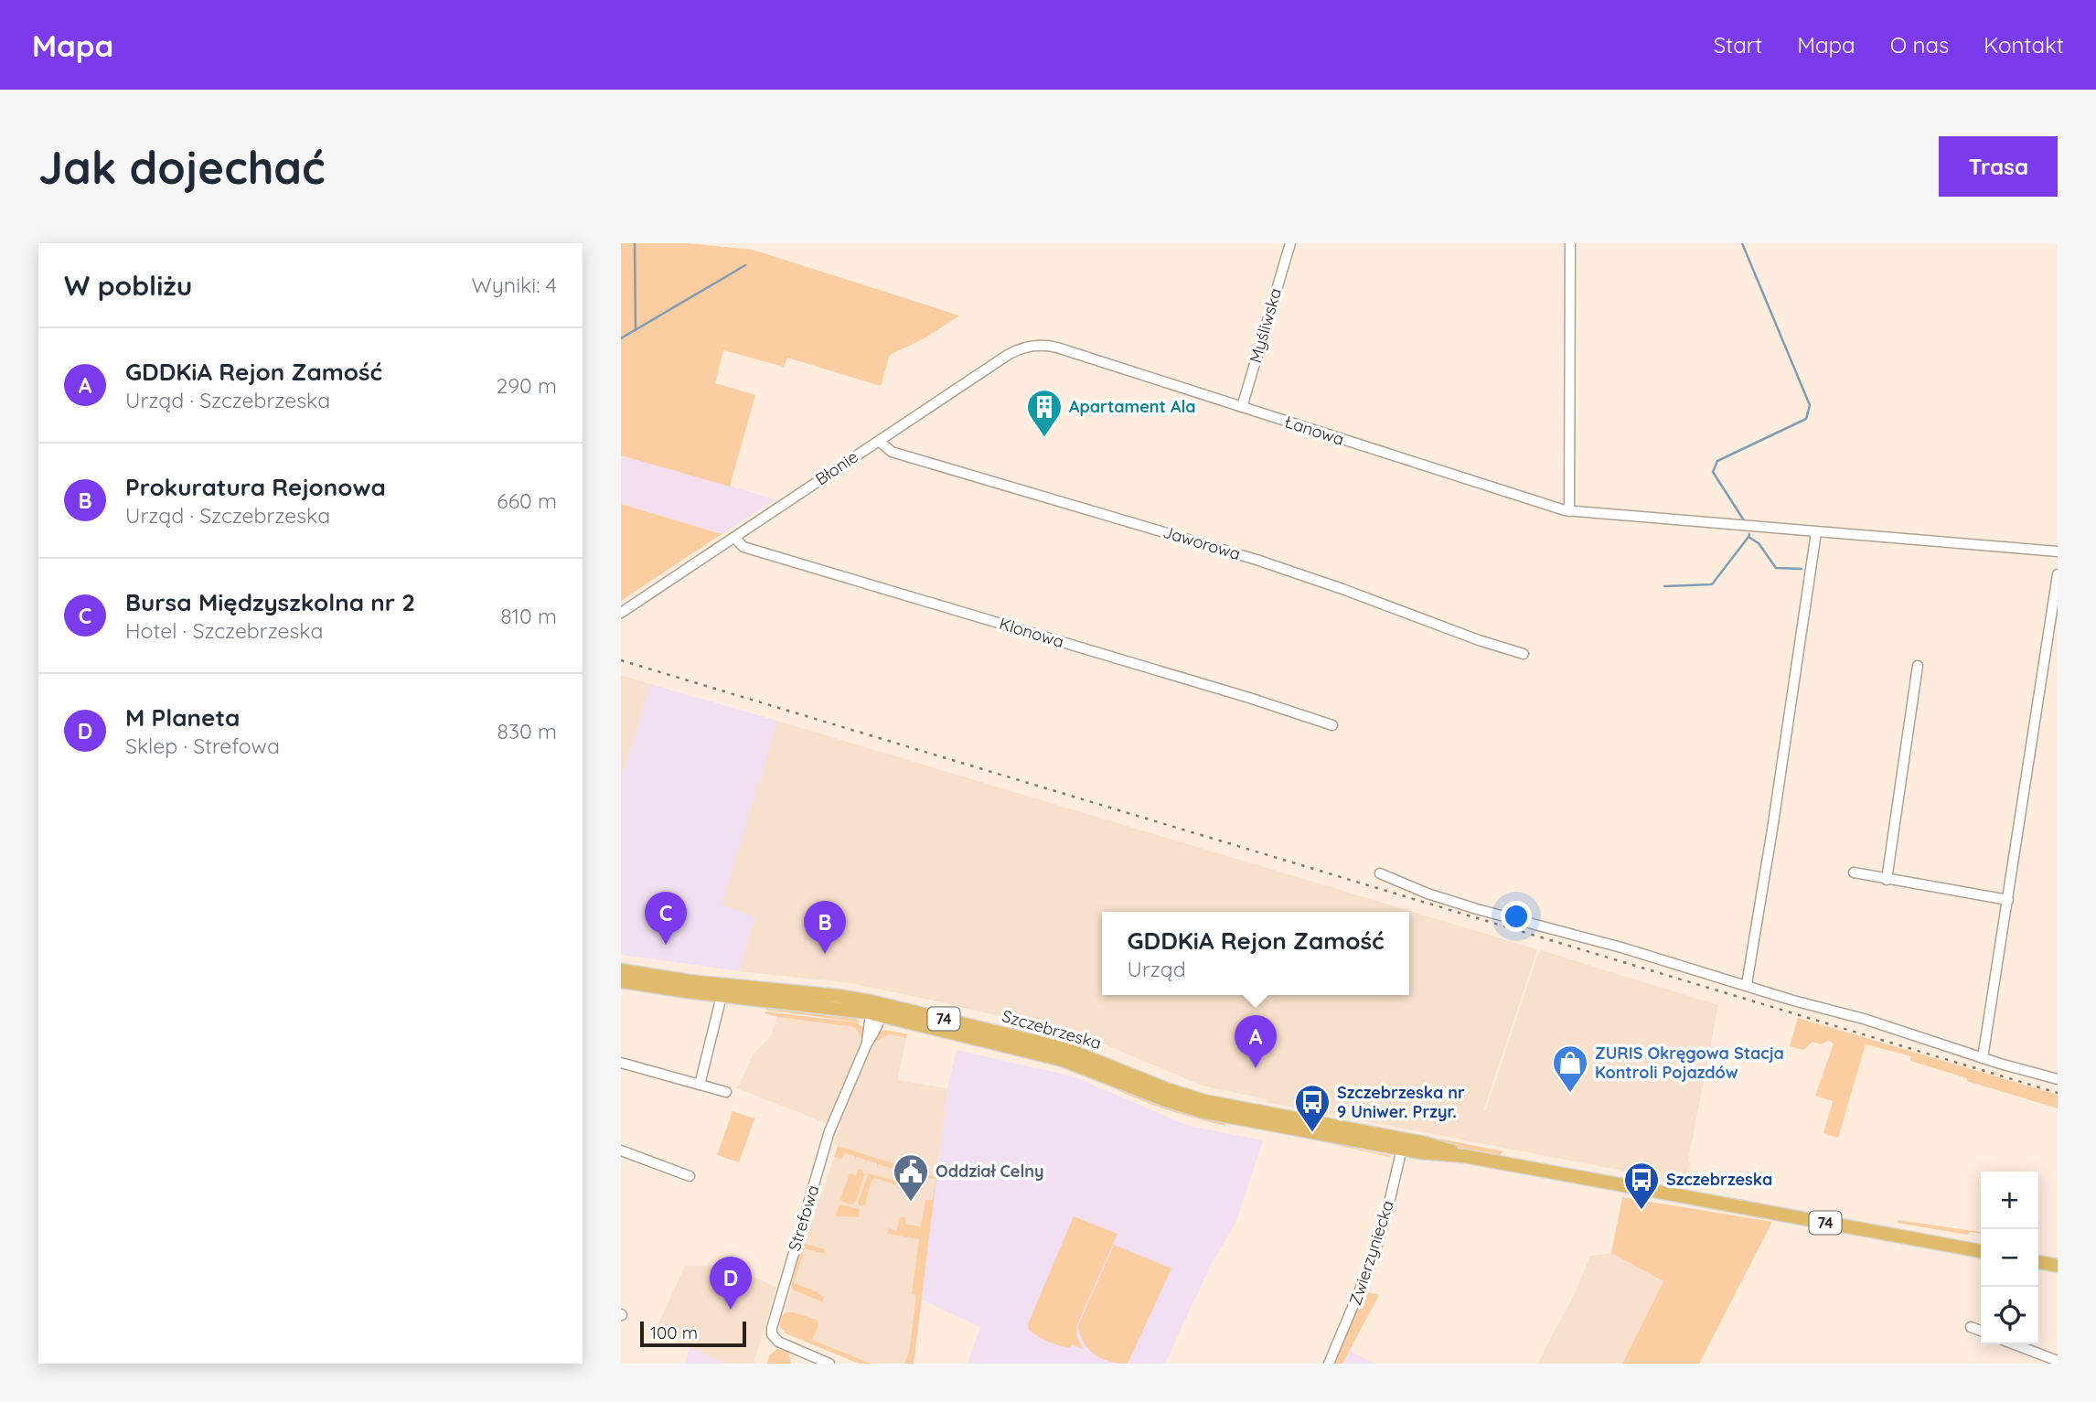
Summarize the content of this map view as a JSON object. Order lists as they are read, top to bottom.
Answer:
{
  "streets": {
    "main road": ["74", "Szczebrzeska"],
    "street": [
      "Myśliwska",
      "Łanowa",
      "Błonie",
      "Jaworowa",
      "Klonowa",
      "Strefowa",
      "Zwierzyniecka"
    ]
  },
  "crossings": [
    ["Myśliwska", "Łanowa"],
    ["Łanowa", "Błonie"],
    ["Błonie", "Jaworowa"],
    ["Błonie", "Klonowa"],
    ["Szczebrzeska", "Strefowa"],
    ["Szczebrzeska", "Zwierzyniecka"]
  ],
  "places": {
    "building": ["Apartament Ala"],
    "shop": ["ZURIS Okręgowa Stacja Kontroli Pojazdów"],
    "bus stop": ["Szczebrzeska nr 9 Uniwer. Przyr.", "Szczebrzeska"],
    "public building": ["Oddział Celny"]
  },
  "scale_bar": "100 m",
  "page": {
    "header": "Mapa",
    "nav": [
      "Start",
      "Mapa",
      "O nas",
      "Kontakt"
    ],
    "buttons": "Trasa",
    "title": "Jak dojechać",
    "heading": ["W pobliżu", "Wyniki: 4"],
    "list": [
      {
        "mark": "A",
        "name": "GDDKiA Rejon Zamość",
        "note": "Urząd · Szczebrzeska",
        "value": "290 m"
      },
      {
        "mark": "B",
        "name": "Prokuratura Rejonowa",
        "note": "Urząd · Szczebrzeska",
        "value": "660 m"
      },
      {
        "mark": "C",
        "name": "Bursa Międzyszkolna nr 2",
        "note": "Hotel · Szczebrzeska",
        "value": "810 m"
      },
      {
        "mark": "D",
        "name": "M Planeta",
        "note": "Sklep · Strefowa",
        "value": "830 m"
      }
    ],
    "pins": [
      "C",
      "B",
      "A",
      "D"
    ],
    "popup": ["GDDKiA Rejon Zamość", "Urząd"],
    "map_buttons": ["+", "−"],
    "scale": "100 m"
  }
}
